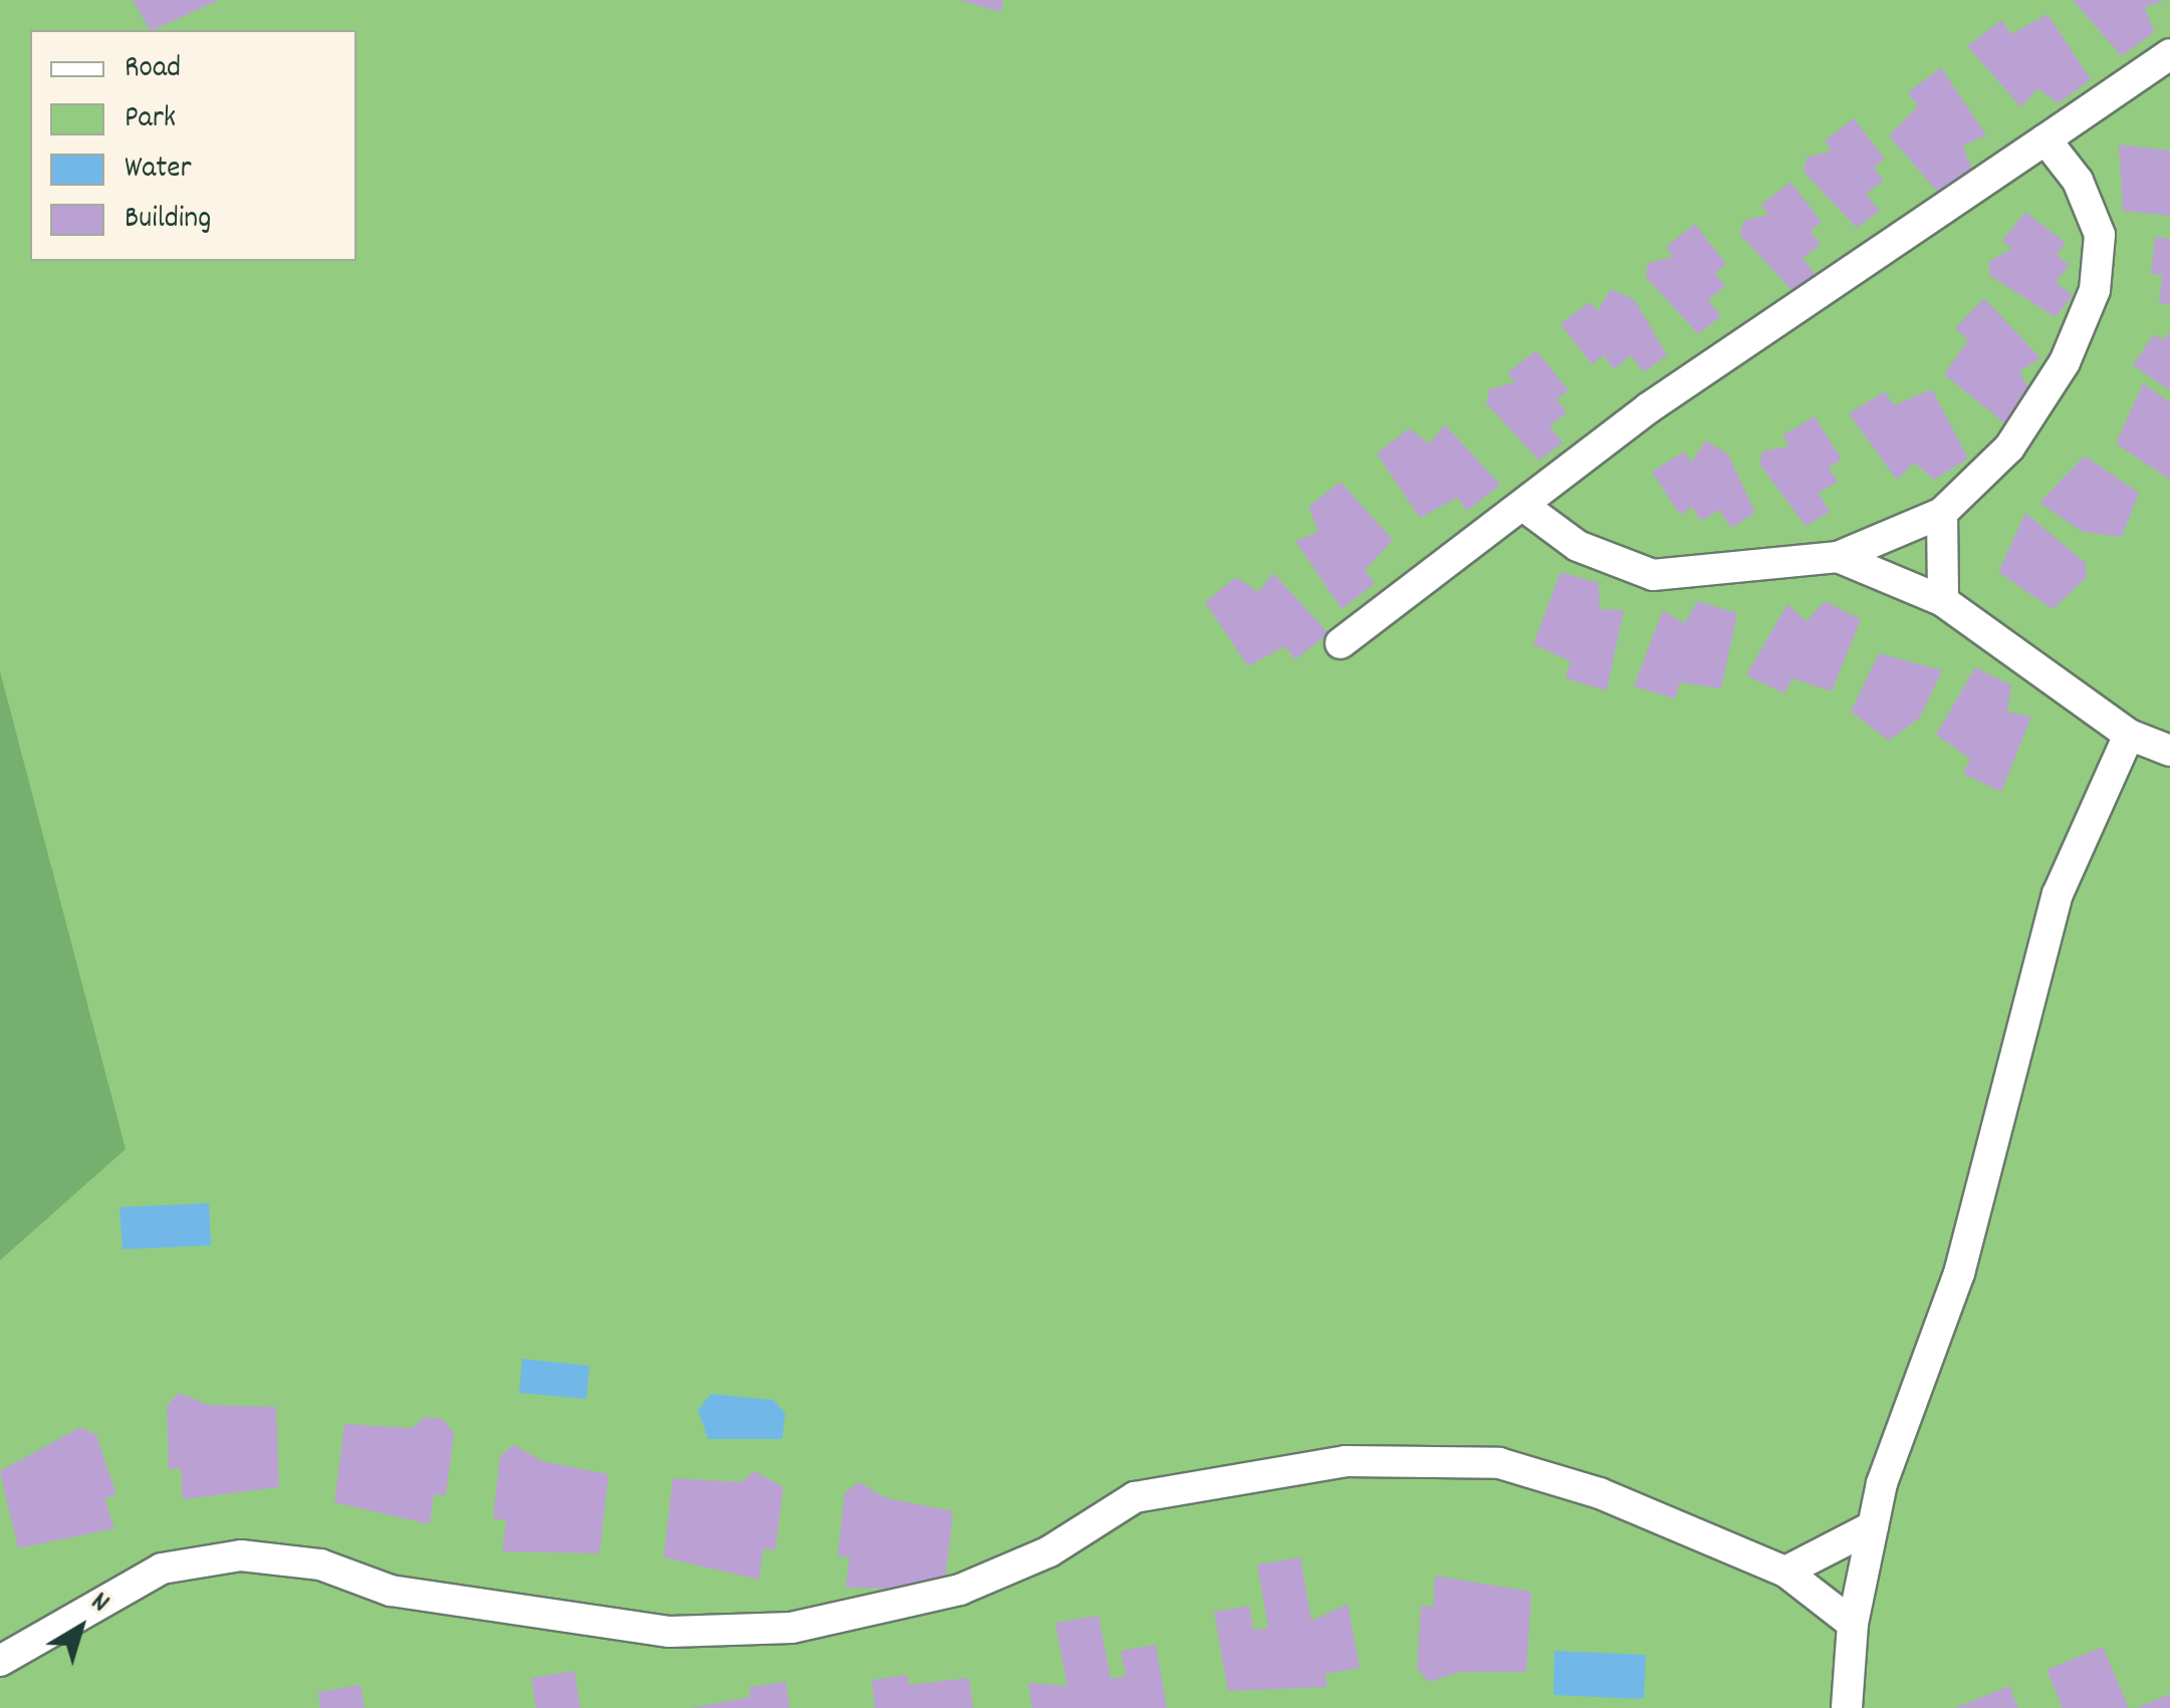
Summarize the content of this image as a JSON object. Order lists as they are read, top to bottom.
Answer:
{
  "legend": [
    "Road",
    "Park",
    "Water",
    "Building"
  ],
  "north": "top right"
}
